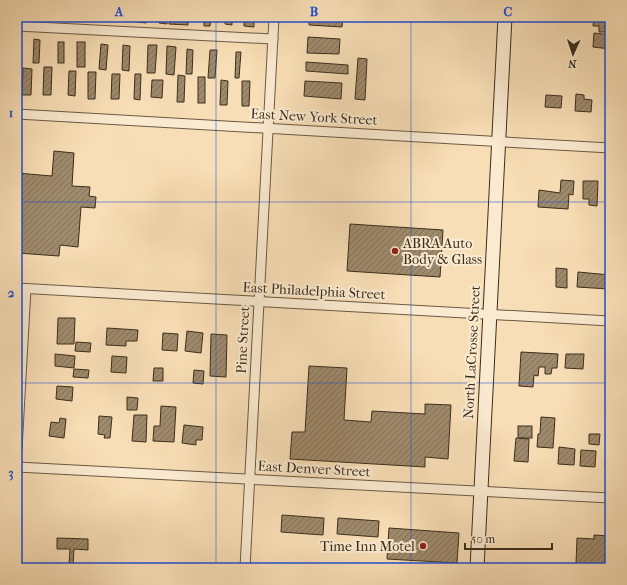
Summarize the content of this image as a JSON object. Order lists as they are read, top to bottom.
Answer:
{
  "streets": {
    "main road": ["North LaCrosse Street"],
    "street": [
      "East New York Street",
      "East Philadelphia Street",
      "Pine Street",
      "East Denver Street"
    ]
  },
  "crossings": [
    ["East New York Street", "Pine Street"],
    ["East New York Street", "North LaCrosse Street"],
    ["East Philadelphia Street", "Pine Street"],
    ["East Philadelphia Street", "North LaCrosse Street"],
    ["Pine Street", "East Denver Street"],
    ["North LaCrosse Street", "East Denver Street"]
  ],
  "places": ["ABRA Auto Body & Glass", "Time Inn Motel"],
  "scale_bar": "50 m",
  "north": "bottom",
  "grid": {
    "columns": ["A", "B", "C"],
    "rows": ["1", "2", "3"]
  }
}
